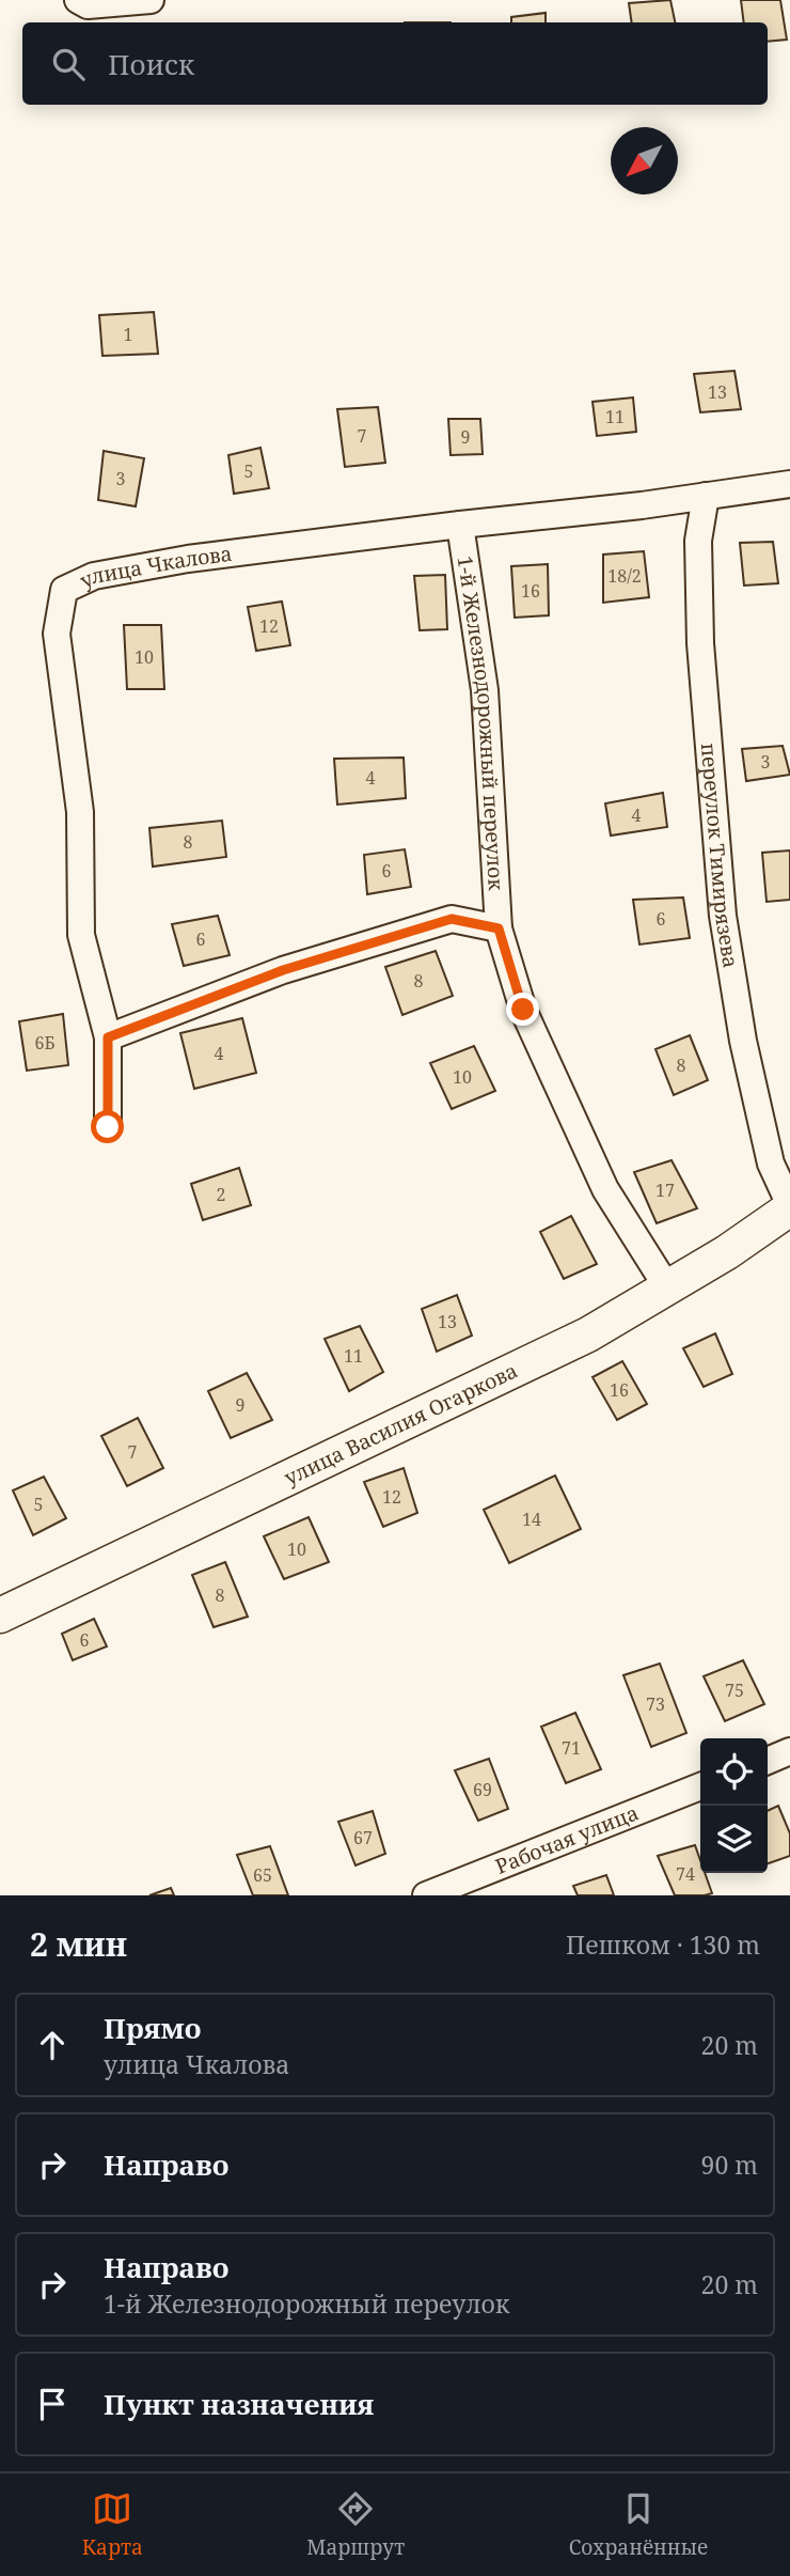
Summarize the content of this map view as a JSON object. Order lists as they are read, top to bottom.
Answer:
{
  "streets": {
    "street": [
      "улица Чкалова",
      "1-й Железнодорожный переулок",
      "переулок Тимирязева",
      "улица Василия Огаркова",
      "Рабочая улица"
    ]
  },
  "crossings": [
    ["улица Чкалова", "1-й Железнодорожный переулок"],
    ["улица Чкалова", "переулок Тимирязева"],
    ["1-й Железнодорожный переулок", "улица Василия Огаркова"],
    ["переулок Тимирязева", "улица Василия Огаркова"]
  ],
  "house_numbers": [
    "1",
    "13",
    "11",
    "7",
    "9",
    "5",
    "3",
    "18/2",
    "16",
    "12",
    "10",
    "3",
    "4",
    "4",
    "8",
    "6",
    "6",
    "6",
    "8",
    "6Б",
    "4",
    "8",
    "10",
    "17",
    "2",
    "13",
    "11",
    "16",
    "9",
    "7",
    "12",
    "5",
    "14",
    "10",
    "8",
    "6",
    "75",
    "73",
    "71",
    "69",
    "67",
    "74",
    "65"
  ],
  "north": "bottom left",
  "page": {
    "search": "Поиск",
    "heading": ["2 мин", "Пешком · 130 m"],
    "list": [
      ["Прямо", "улица Чкалова", "20 m"],
      ["Направо", "90 m"],
      ["Направо", "1-й Железнодорожный переулок", "20 m"],
      "Пункт назначения"
    ],
    "nav": ["Карта", "Маршрут", "Сохранённые"]
  }
}
